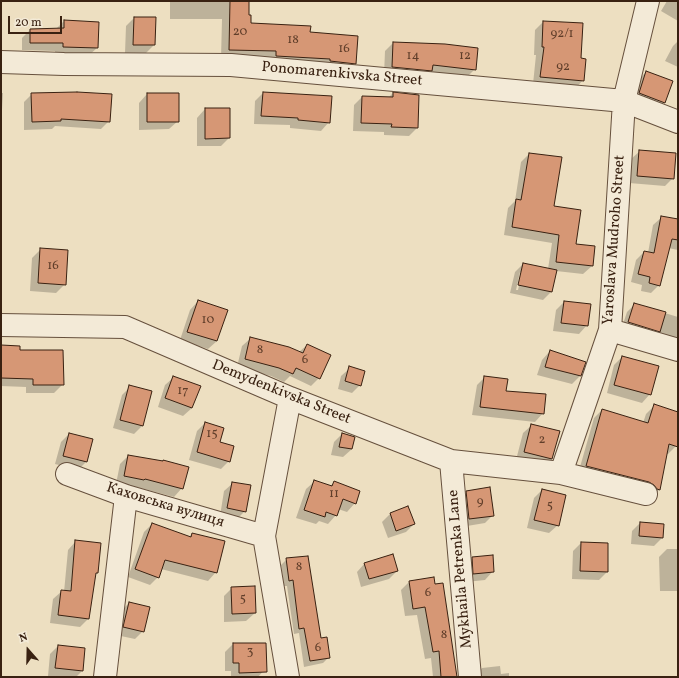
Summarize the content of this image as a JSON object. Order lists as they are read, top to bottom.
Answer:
{
  "streets": {
    "street": [
      "Ponomarenkivska Street",
      "Yaroslava Mudroho Street",
      "Demydenkivska Street",
      "Каховська вулиця",
      "Mykhaila Petrenka Lane"
    ]
  },
  "crossings": [
    ["Ponomarenkivska Street", "Yaroslava Mudroho Street"],
    ["Yaroslava Mudroho Street", "Demydenkivska Street"],
    ["Demydenkivska Street", "Mykhaila Petrenka Lane"]
  ],
  "house_numbers": [
    "20",
    "92/1",
    "18",
    "16",
    "14",
    "12",
    "92",
    "16",
    "10",
    "8",
    "6",
    "17",
    "15",
    "2",
    "11",
    "9",
    "5",
    "8",
    "6",
    "5",
    "8",
    "6",
    "3"
  ],
  "scale_bar": "20 m",
  "north": "top"
}
